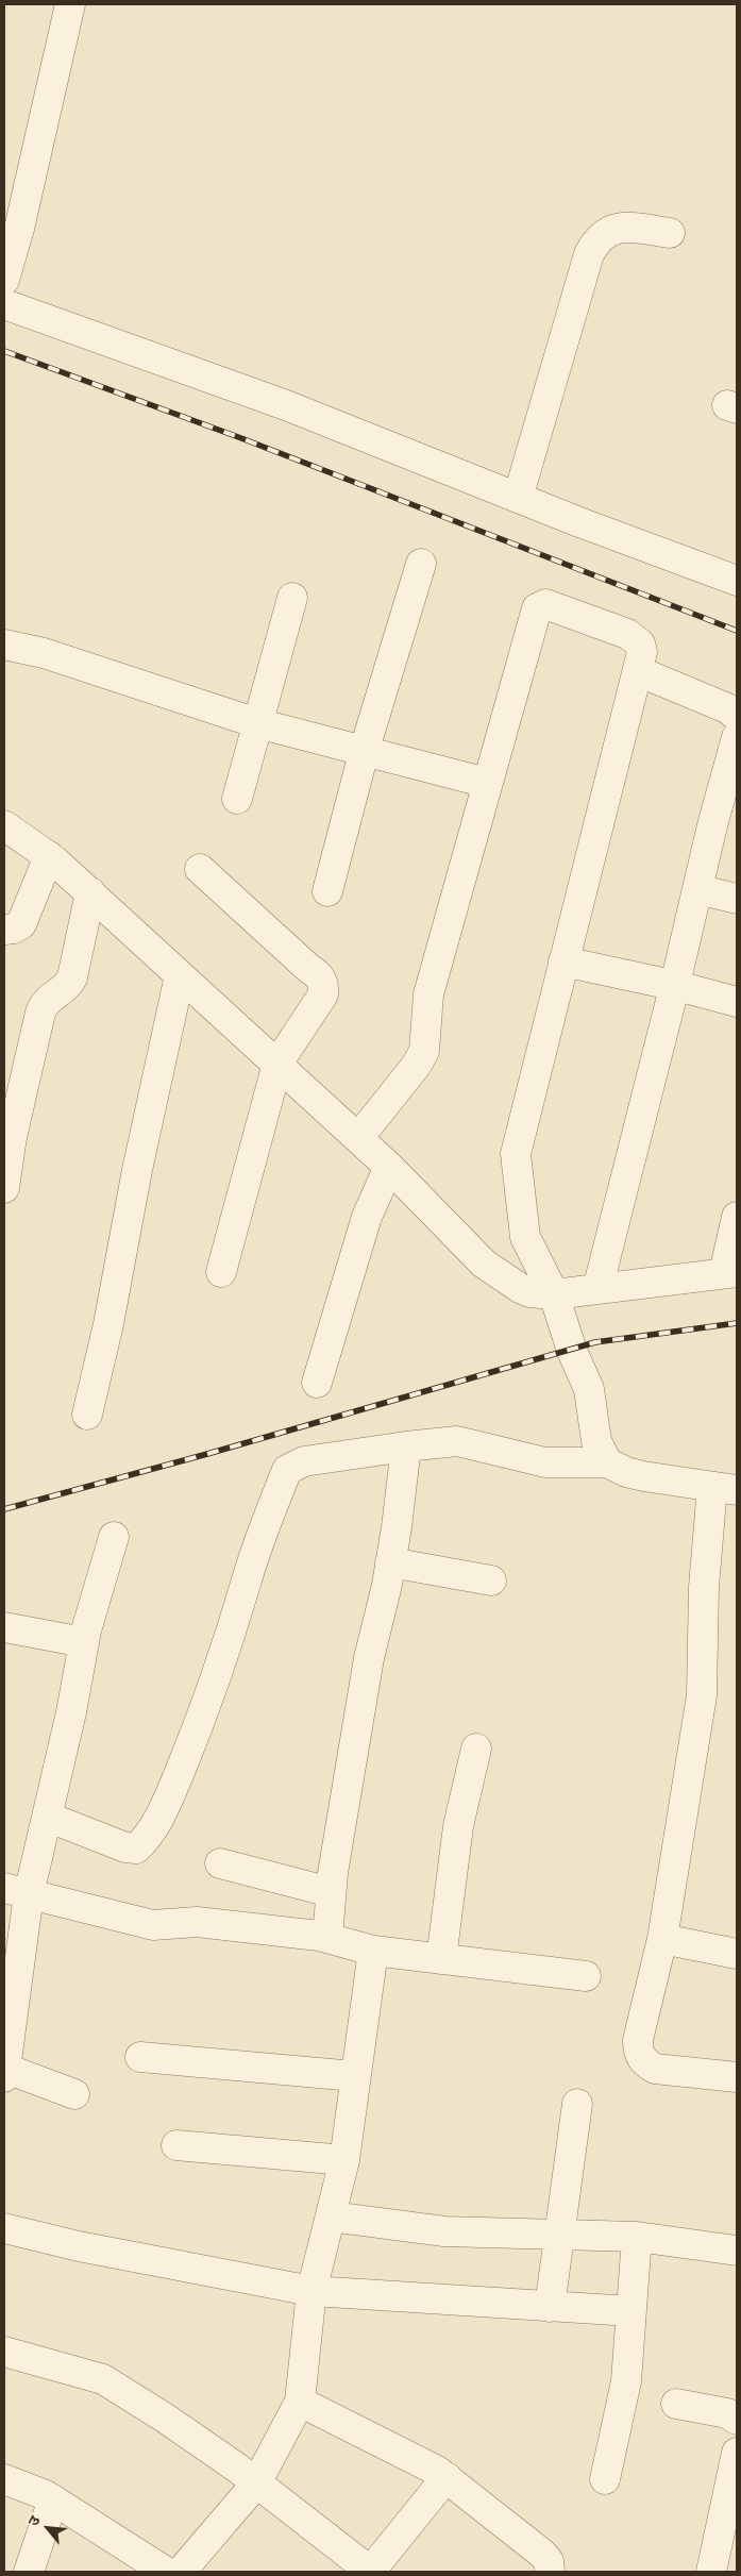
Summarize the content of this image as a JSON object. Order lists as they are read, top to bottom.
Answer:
{
  "north": "top left"
}
